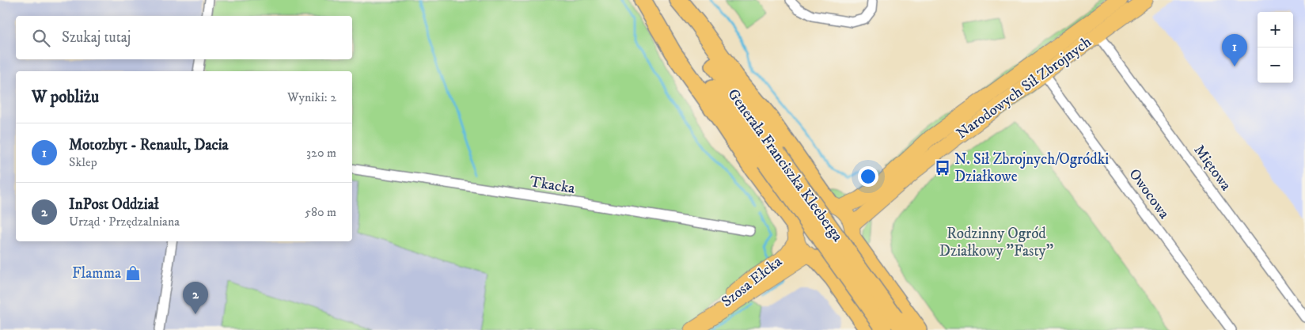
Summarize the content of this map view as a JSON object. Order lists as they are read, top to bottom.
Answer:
{
  "streets": {
    "highway": ["Generała Franciszka Kleeberga"],
    "main road": ["Narodowych Sił Zbrojnych", "Szosa Ełcka"],
    "street": ["Miętowa", "Tkacka", "Owocowa"]
  },
  "crossings": [
    ["Narodowych Sił Zbrojnych", "Miętowa"],
    ["Narodowych Sił Zbrojnych", "Owocowa"],
    ["Narodowych Sił Zbrojnych", "Szosa Ełcka"]
  ],
  "parks": ["Rodzinny Ogród Działkowy \"Fasty\""],
  "places": {
    "bus stop": ["N. Sił Zbrojnych/Ogródki Działkowe"],
    "shop": ["Flamma"]
  },
  "page": {
    "map_buttons": ["+", "−"],
    "search": "Szukaj tutaj",
    "pins": ["1", "2"],
    "heading": ["W pobliżu", "Wyniki: 2"],
    "list": [
      {
        "mark": "1",
        "name": "Motozbyt - Renault, Dacia",
        "note": "Sklep",
        "value": "320 m"
      },
      {
        "mark": "2",
        "name": "InPost Oddział",
        "note": "Urząd · Przędzalniana",
        "value": "580 m"
      }
    ]
  }
}
